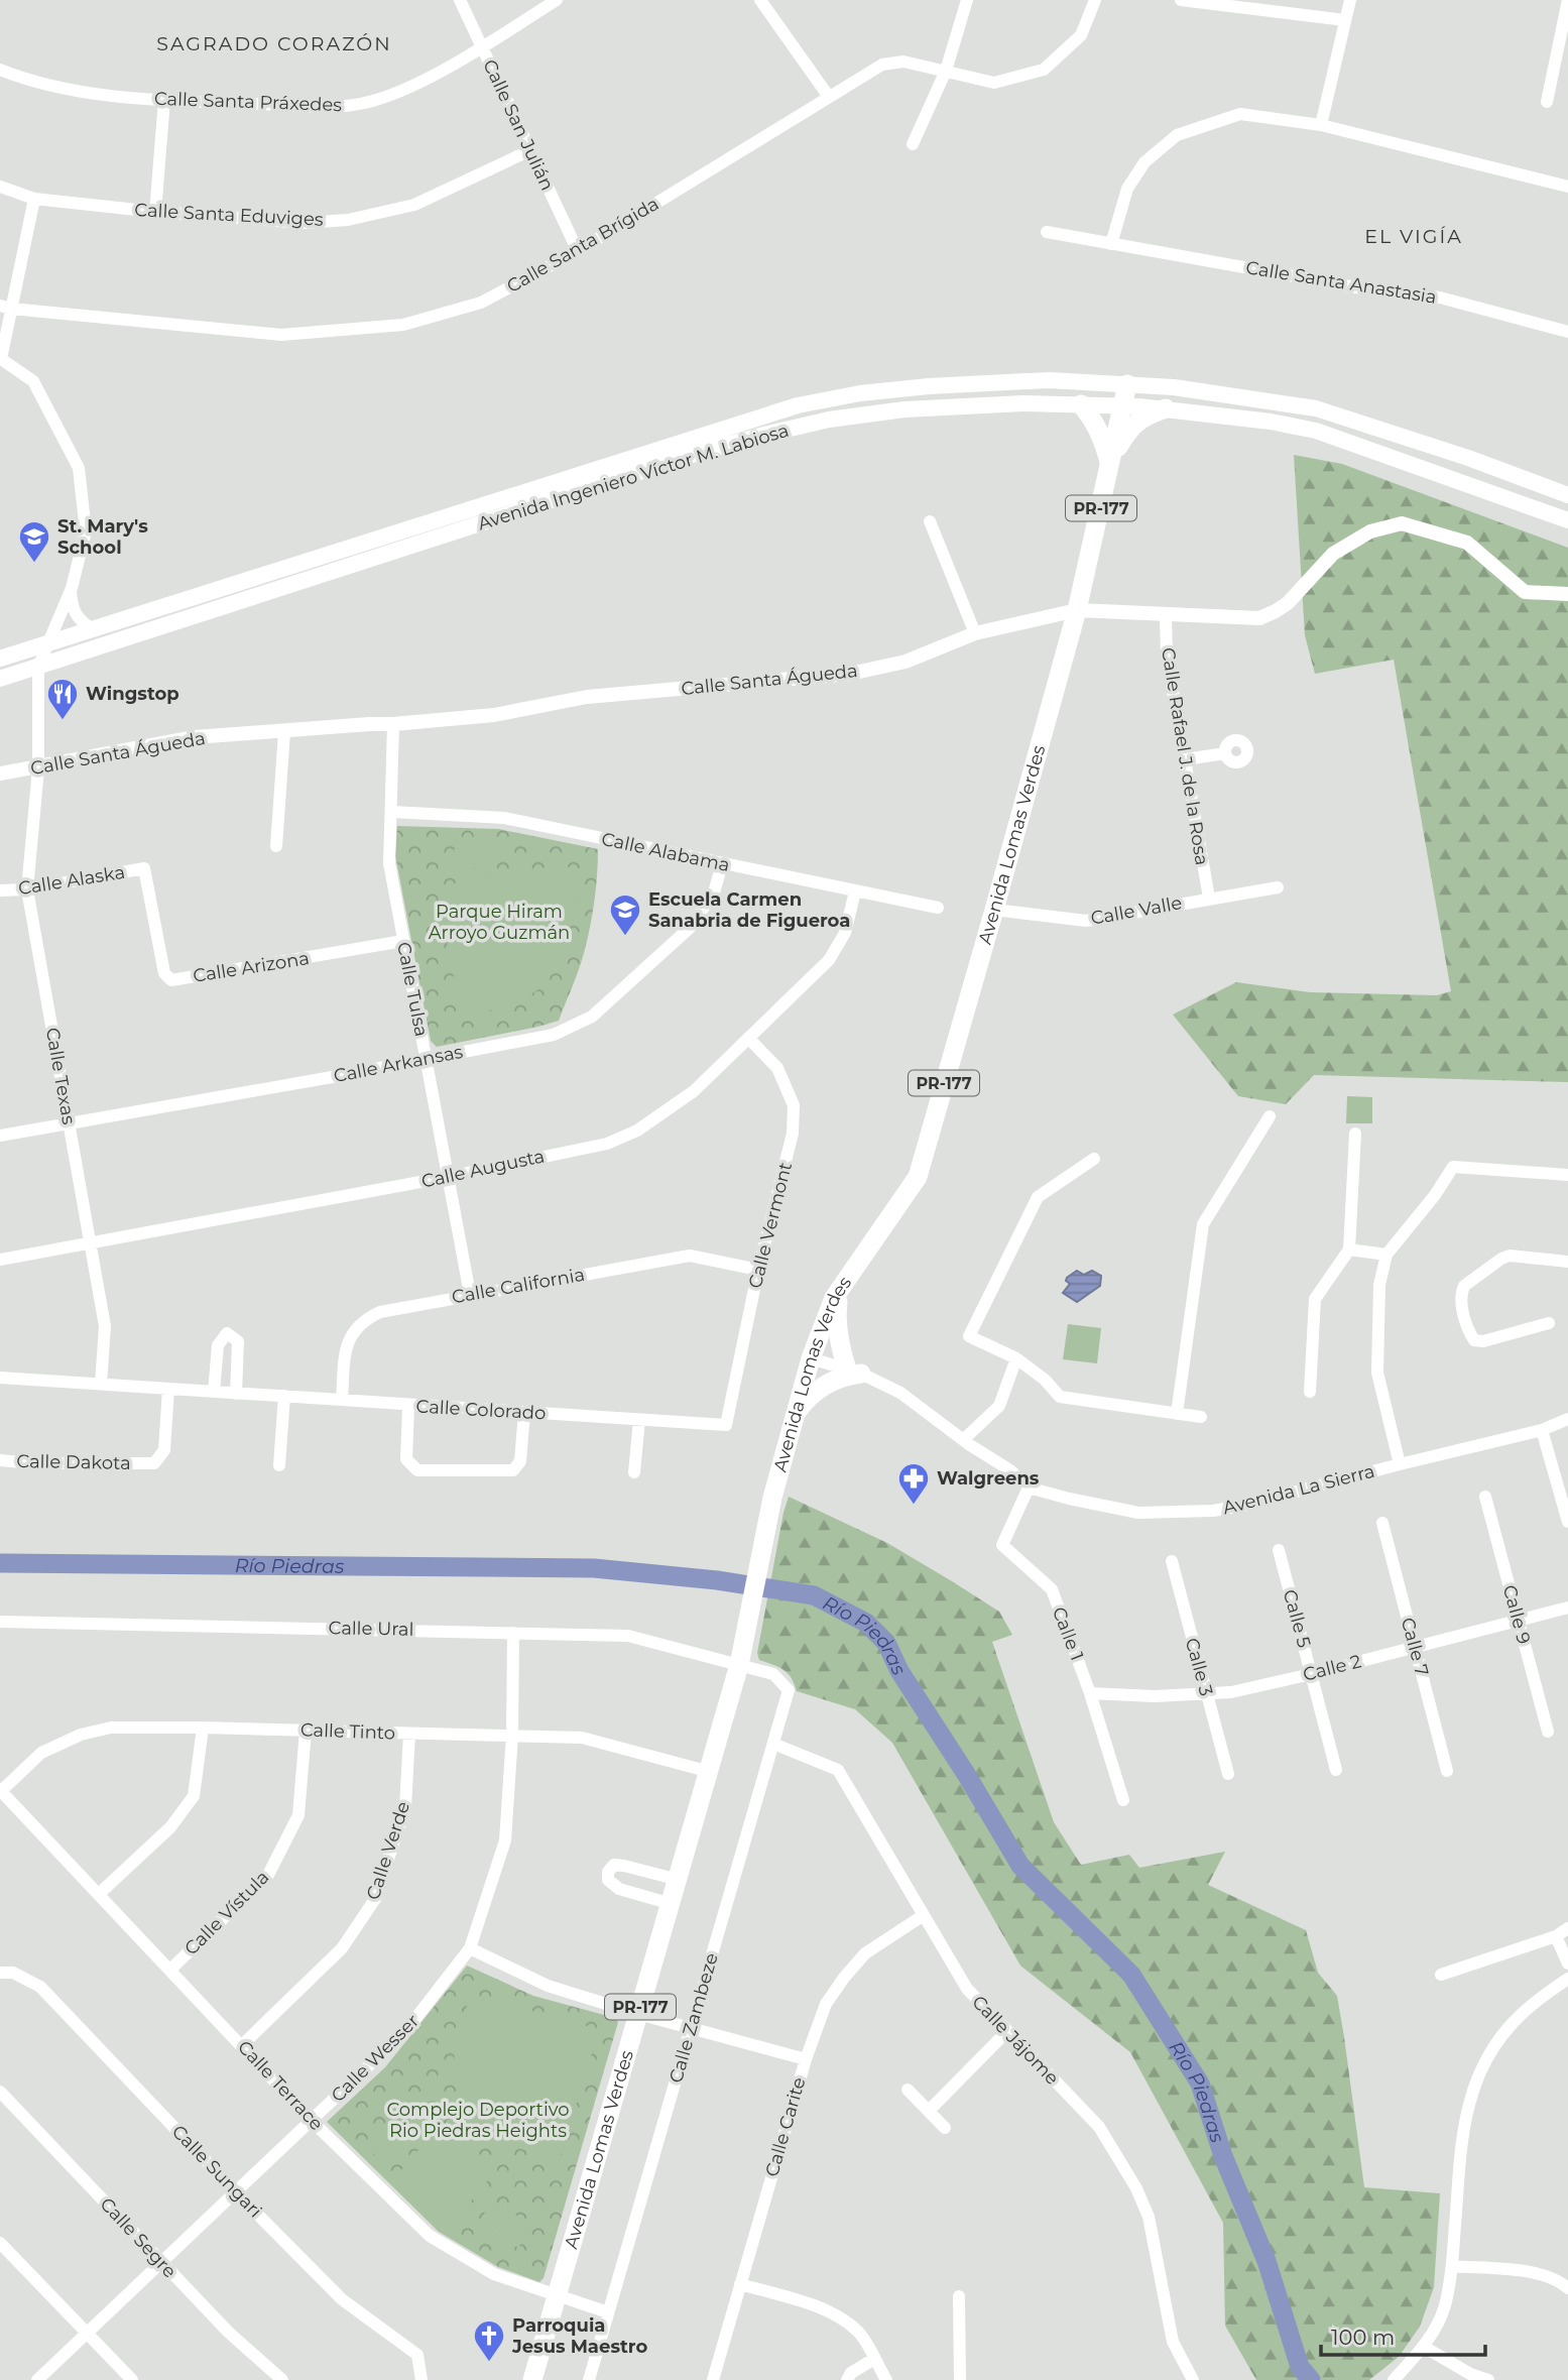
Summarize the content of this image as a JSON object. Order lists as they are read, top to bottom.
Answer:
{
  "streets": {
    "main road": ["Avenida Ingeniero Víctor M. Labiosa", "PR-177", "Avenida Lomas Verdes"],
    "street": [
      "Calle Santa Práxedes",
      "Calle San Julián",
      "Calle Santa Eduviges",
      "Calle Santa Brígida",
      "Calle Santa Anastasia",
      "Calle Santa Águeda",
      "Calle Rafael J. de la Rosa",
      "Calle Alabama",
      "Calle Alaska",
      "Calle Valle",
      "Calle Arizona",
      "Calle Tulsa",
      "Calle Arkansas",
      "Calle Texas",
      "Calle Augusta",
      "Calle Vermont",
      "Calle California",
      "Calle Colorado",
      "Calle Dakota",
      "Avenida La Sierra",
      "Calle 9",
      "Calle 5",
      "Calle Ural",
      "Calle 1",
      "Calle 7",
      "Calle 3",
      "Calle 2",
      "Calle Tinto",
      "Calle Verde",
      "Calle Vístula",
      "Calle Zambeze",
      "Calle Jájome",
      "Calle Wesser",
      "Calle Terrace",
      "Calle Carite",
      "Calle Sungari",
      "Calle Segre"
    ]
  },
  "crossings": [
    ["Calle Santa Práxedes", "Calle San Julián"],
    ["Calle San Julián", "Calle Santa Eduviges"],
    ["Calle San Julián", "Calle Santa Brígida"],
    ["Avenida Ingeniero Víctor M. Labiosa", "Avenida Lomas Verdes"],
    ["Avenida Ingeniero Víctor M. Labiosa", "Calle Texas"],
    ["Calle Santa Águeda", "Calle Rafael J. de la Rosa"],
    ["Calle Santa Águeda", "Avenida Lomas Verdes"],
    ["Calle Santa Águeda", "Calle Tulsa"],
    ["Calle Santa Águeda", "Calle Texas"],
    ["Calle Rafael J. de la Rosa", "Calle Valle"],
    ["Avenida Lomas Verdes", "Calle Valle"],
    ["Avenida Lomas Verdes", "Avenida La Sierra"],
    ["Avenida Lomas Verdes", "Calle Ural"],
    ["Avenida Lomas Verdes", "Calle Tinto"],
    ["Avenida Lomas Verdes", "Calle Terrace"],
    ["Calle Alabama", "Calle Tulsa"],
    ["Calle Alabama", "Calle Arkansas"],
    ["Calle Alabama", "Calle Augusta"],
    ["Calle Alaska", "Calle Arizona"],
    ["Calle Alaska", "Calle Texas"],
    ["Calle Arizona", "Calle Tulsa"],
    ["Calle Tulsa", "Calle Arkansas"],
    ["Calle Tulsa", "Calle Augusta"],
    ["Calle Tulsa", "Calle California"],
    ["Calle Arkansas", "Calle Texas"],
    ["Calle Texas", "Calle Augusta"],
    ["Calle Texas", "Calle Colorado"],
    ["Calle Augusta", "Calle Vermont"],
    ["Calle Vermont", "Calle California"],
    ["Calle Vermont", "Calle Colorado"],
    ["Calle California", "Calle Colorado"],
    ["Calle Colorado", "Calle Dakota"],
    ["Avenida La Sierra", "Calle 1"],
    ["Calle 9", "Calle 2"],
    ["Calle 5", "Calle 2"],
    ["Calle Ural", "Calle Zambeze"],
    ["Calle Ural", "Calle Wesser"],
    ["Calle 1", "Calle 2"],
    ["Calle 7", "Calle 2"],
    ["Calle 3", "Calle 2"],
    ["Calle Tinto", "Calle Verde"],
    ["Calle Tinto", "Calle Vístula"],
    ["Calle Tinto", "Calle Wesser"],
    ["Calle Tinto", "Calle Terrace"],
    ["Calle Verde", "Calle Terrace"],
    ["Calle Vístula", "Calle Terrace"],
    ["Calle Zambeze", "Calle Jájome"],
    ["Calle Zambeze", "Calle Terrace"],
    ["Calle Jájome", "Calle Carite"],
    ["Calle Wesser", "Calle Terrace"],
    ["Calle Wesser", "Calle Sungari"],
    ["Calle Wesser", "Calle Segre"]
  ],
  "districts": ["SAGRADO CORAZÓN", "EL VIGÍA"],
  "water": ["Río Piedras"],
  "parks": ["Parque Hiram Arroyo Guzmán", "Complejo Deportivo Rio Piedras Heights"],
  "places": {
    "school or university": ["St. Mary's School", "Escuela Carmen Sanabria de Figueroa"],
    "restaurant": ["Wingstop"],
    "pharmacy": ["Walgreens"],
    "church": ["Parroquia Jesus Maestro"]
  },
  "scale_bar": "100 m"
}
